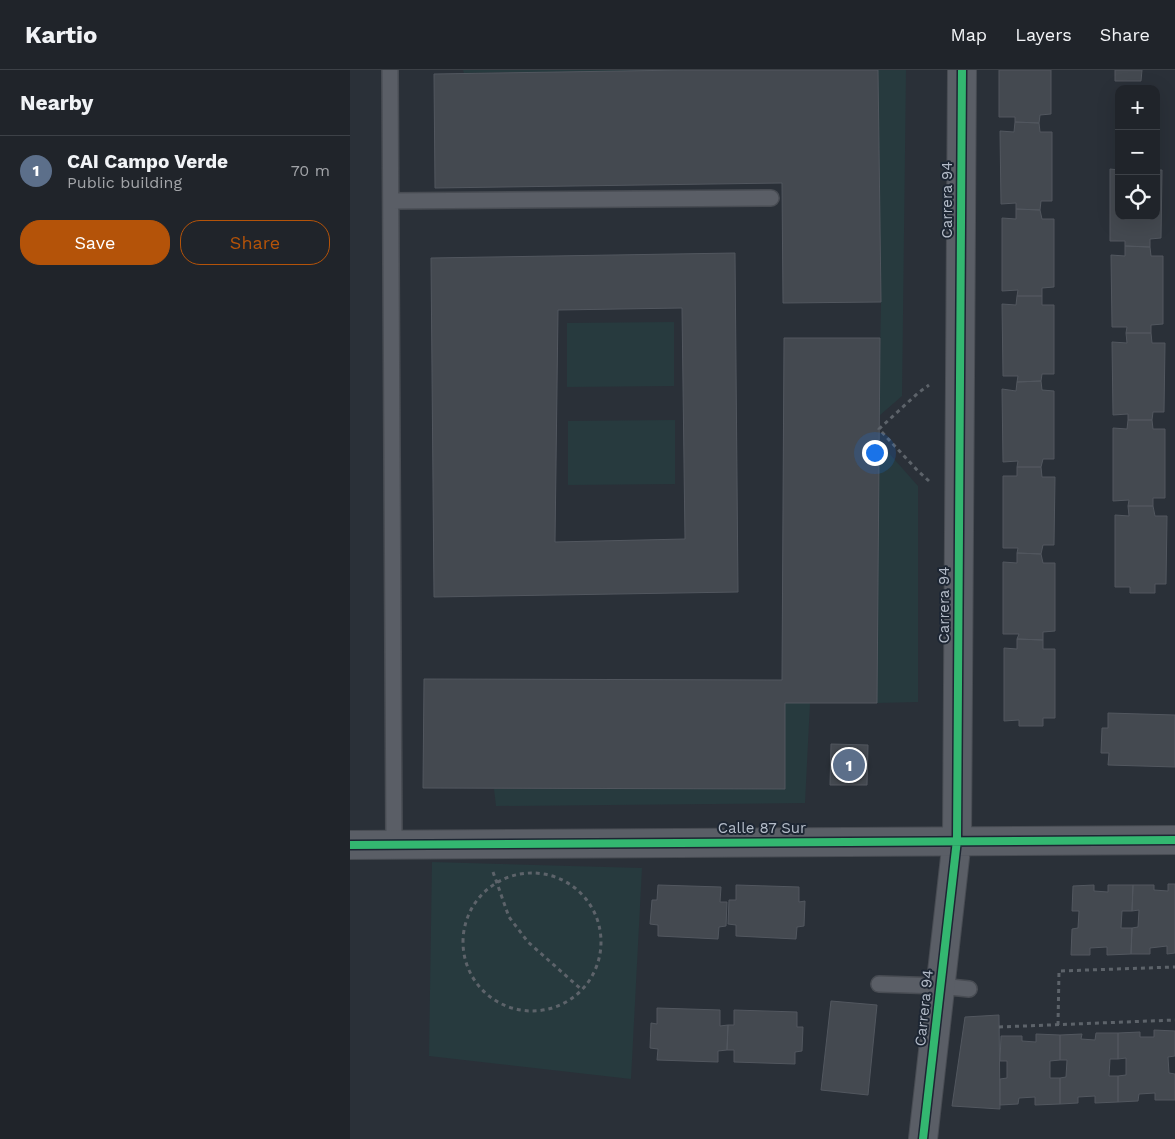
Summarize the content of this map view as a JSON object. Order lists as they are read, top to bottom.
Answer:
{
  "streets": {
    "street": ["Carrera 94", "Calle 87 Sur"]
  },
  "crossings": [
    ["Carrera 94", "Calle 87 Sur"]
  ],
  "page": {
    "header": "Kartio",
    "nav": ["Map", "Layers", "Share"],
    "heading": "Nearby",
    "map_buttons": ["+", "−"],
    "list": [
      {
        "mark": "1",
        "name": "CAI Campo Verde",
        "note": "Public building",
        "value": "70 m"
      }
    ],
    "buttons": ["Save", "Share"],
    "pins": "1"
  }
}
